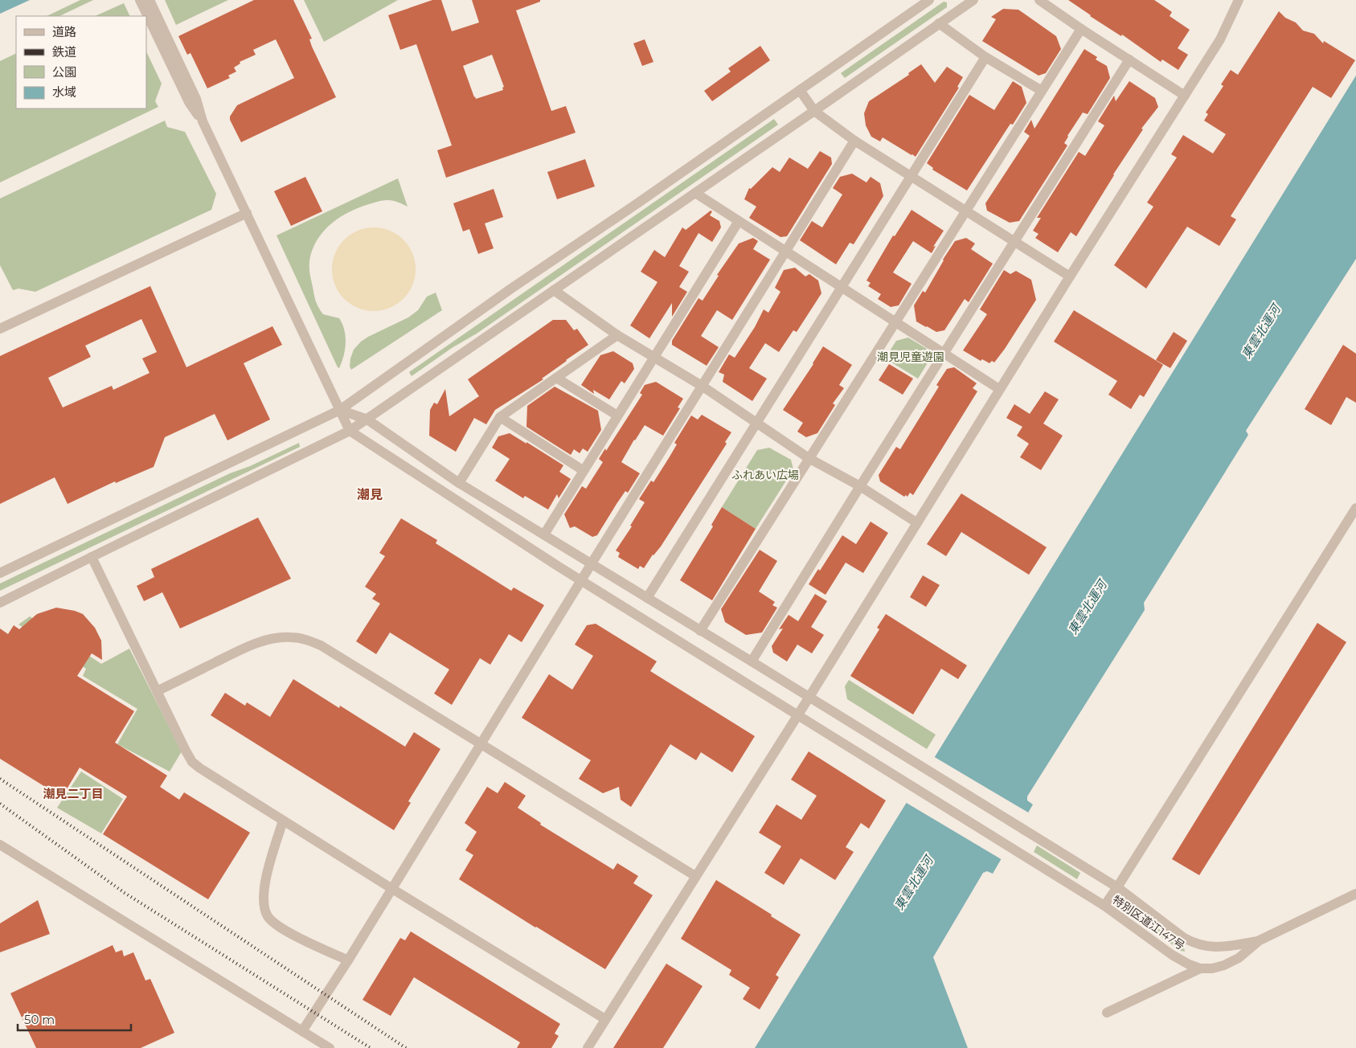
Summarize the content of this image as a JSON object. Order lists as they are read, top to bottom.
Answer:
{
  "streets": {
    "street": ["特別区道江147号"]
  },
  "districts": ["潮見", "潮見二丁目"],
  "water": ["東雲北運河"],
  "parks": ["潮見児童遊園", "ふれあい広場"],
  "legend": [
    "道路",
    "鉄道",
    "公園",
    "水域"
  ],
  "scale_bar": "50 m"
}
